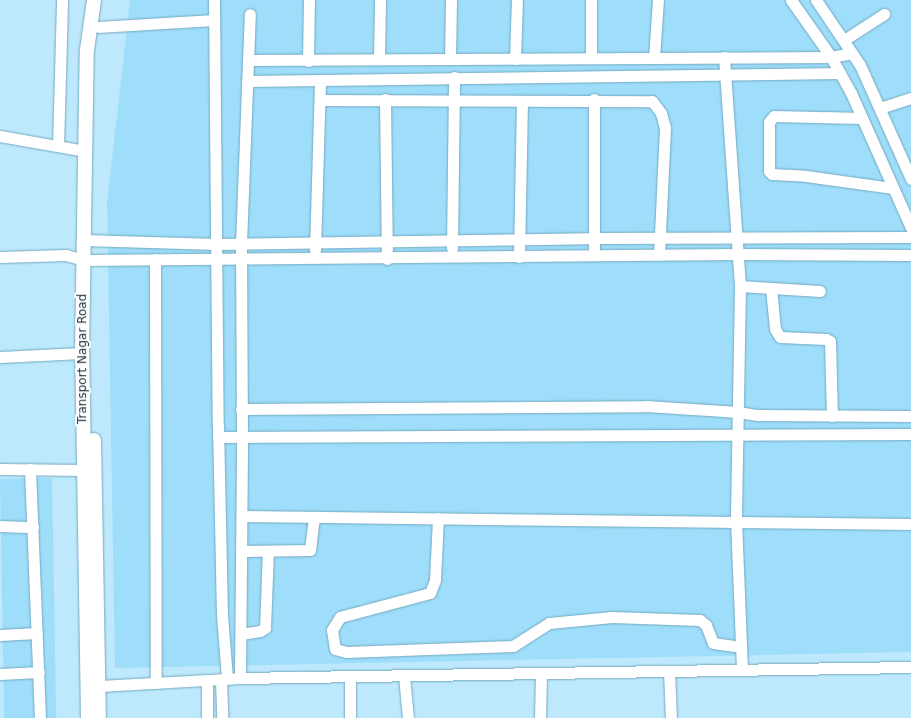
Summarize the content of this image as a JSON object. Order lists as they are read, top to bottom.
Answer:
{
  "streets": {
    "main road": ["Transport Nagar Road"]
  }
}
